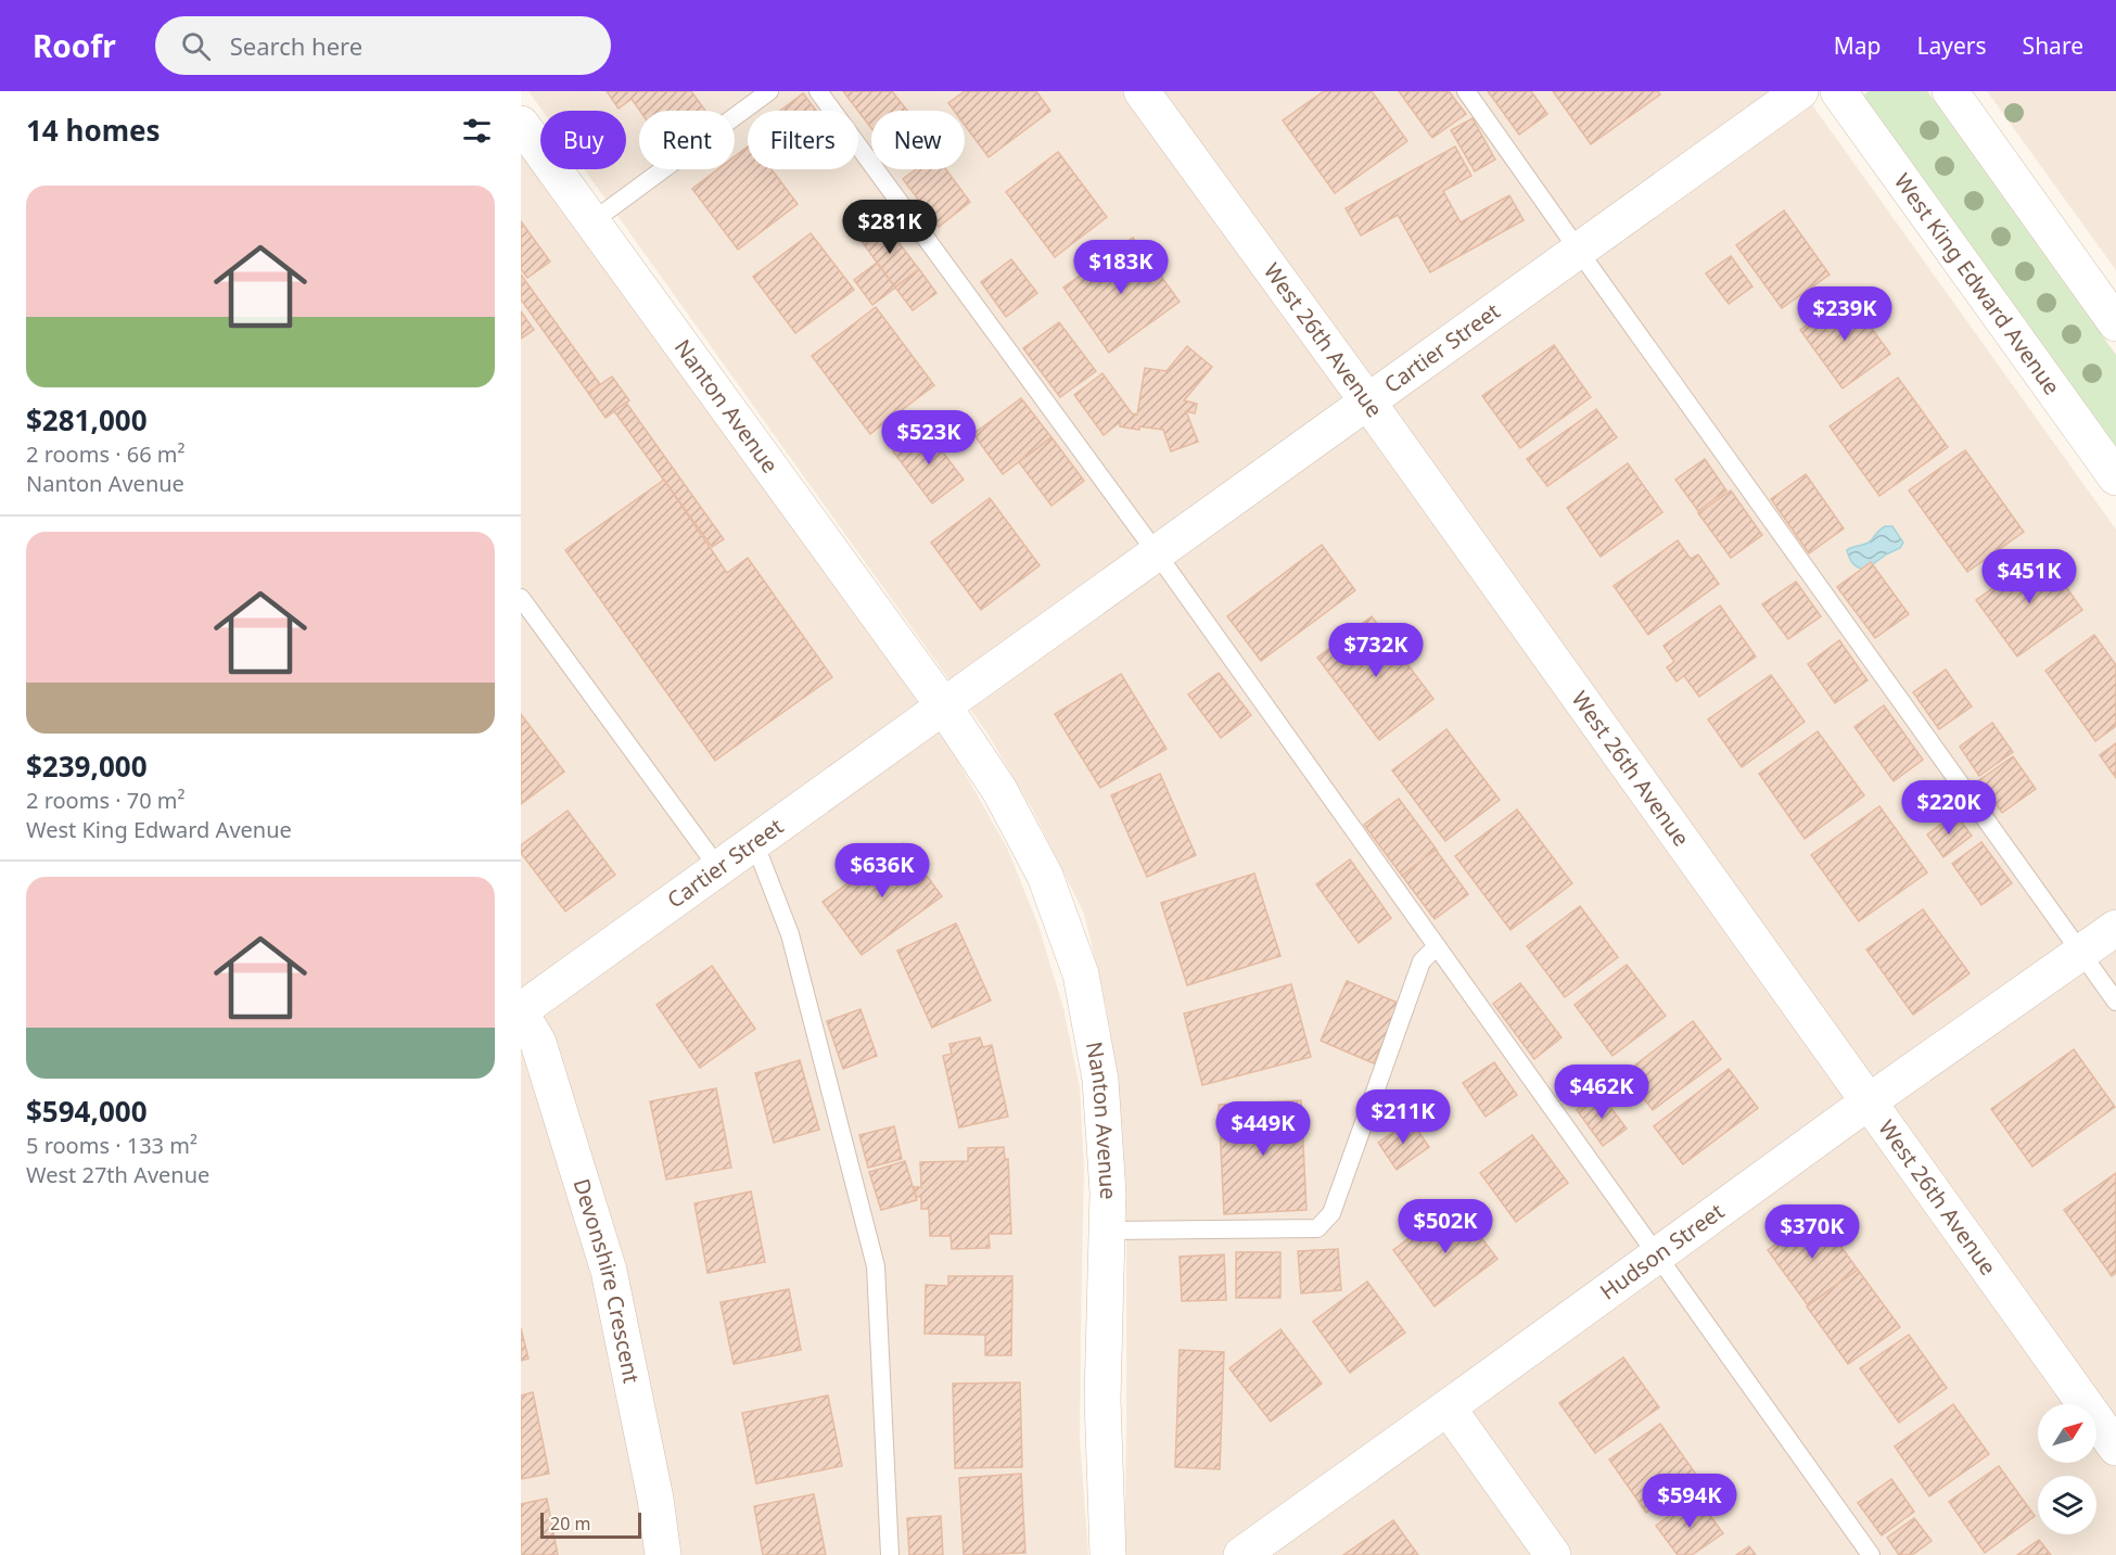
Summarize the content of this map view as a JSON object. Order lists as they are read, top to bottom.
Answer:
{
  "streets": {
    "street": [
      "West King Edward Avenue",
      "West 26th Avenue",
      "Cartier Street",
      "Nanton Avenue",
      "Hudson Street",
      "Devonshire Crescent"
    ]
  },
  "crossings": [
    ["West 26th Avenue", "Cartier Street"],
    ["West 26th Avenue", "Hudson Street"],
    ["Cartier Street", "Nanton Avenue"],
    ["Cartier Street", "Devonshire Crescent"]
  ],
  "scale_bar": "20 m",
  "north": "top right",
  "page": {
    "header": "Roofr",
    "search": "Search here",
    "nav": ["Map", "Layers", "Share"],
    "heading": "14 homes",
    "chip": [
      "Buy",
      "Rent",
      "Filters",
      "New"
    ],
    "list": [
      {
        "name": "$281,000",
        "note": "2 rooms · 66 m² · Nanton Avenue"
      },
      {
        "name": "$239,000",
        "note": "2 rooms · 70 m² · West King Edward Avenue"
      },
      {
        "name": "$594,000",
        "note": "5 rooms · 133 m² · West 27th Avenue"
      }
    ],
    "price": [
      "$281K",
      "$183K",
      "$239K",
      "$523K",
      "$451K",
      "$732K",
      "$220K",
      "$636K",
      "$462K",
      "$211K",
      "$449K",
      "$502K",
      "$370K",
      "$594K"
    ],
    "scale": "20 m"
  }
}
